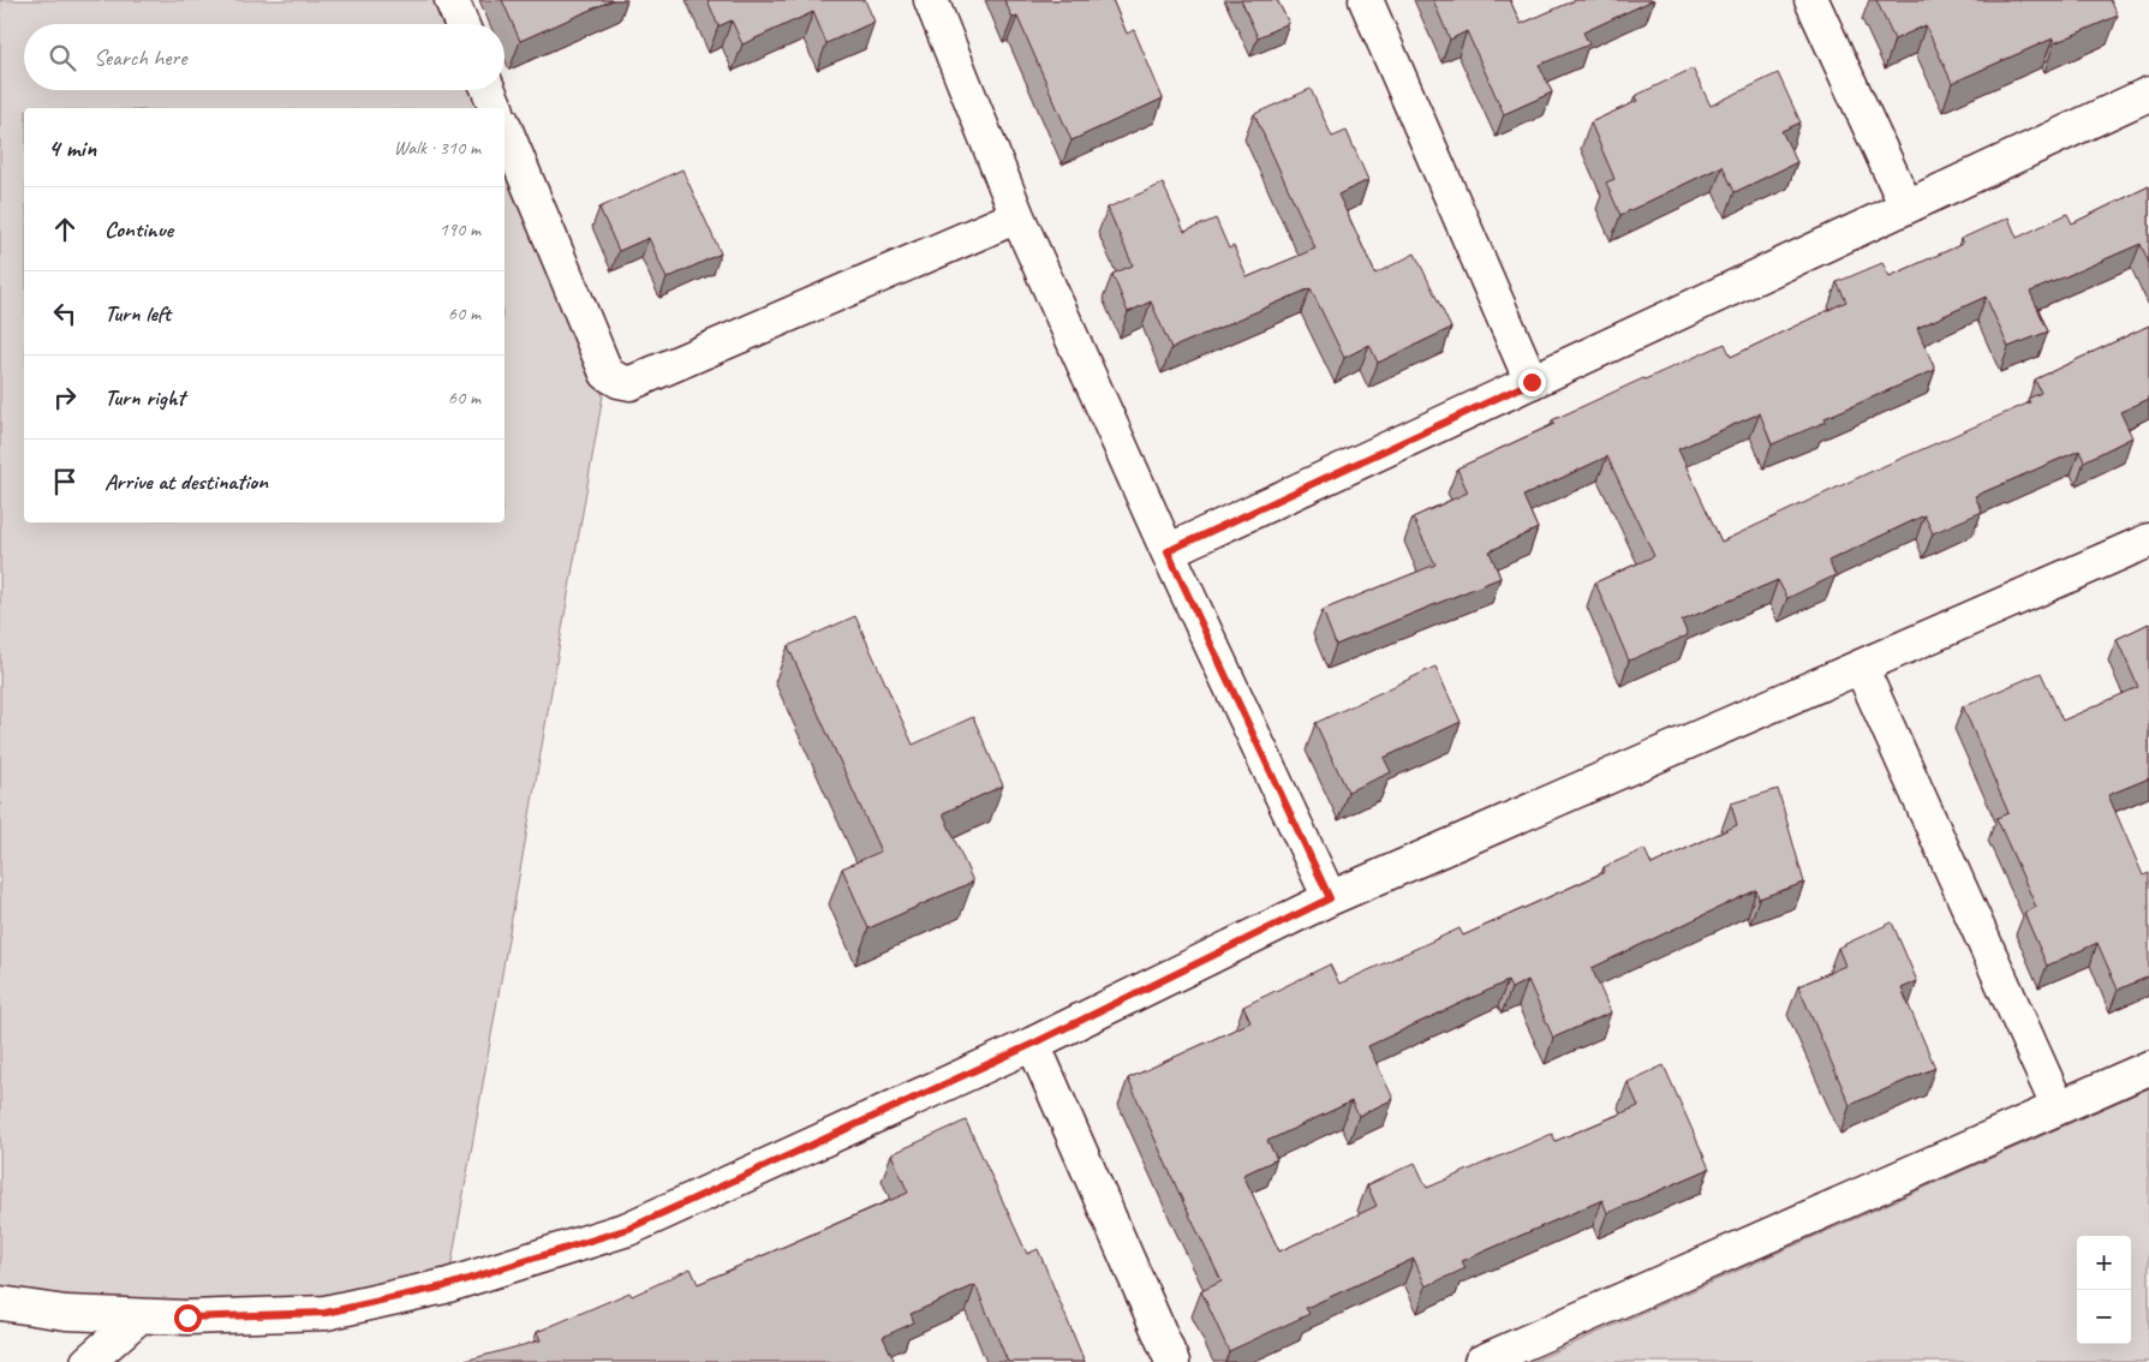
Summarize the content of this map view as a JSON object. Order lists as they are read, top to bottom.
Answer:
{
  "page": {
    "search": "Search here",
    "heading": ["4 min", "Walk · 310 m"],
    "list": [
      ["Continue", "190 m"],
      ["Turn left", "60 m"],
      ["Turn right", "60 m"],
      "Arrive at destination"
    ],
    "map_buttons": ["+", "−"]
  }
}
